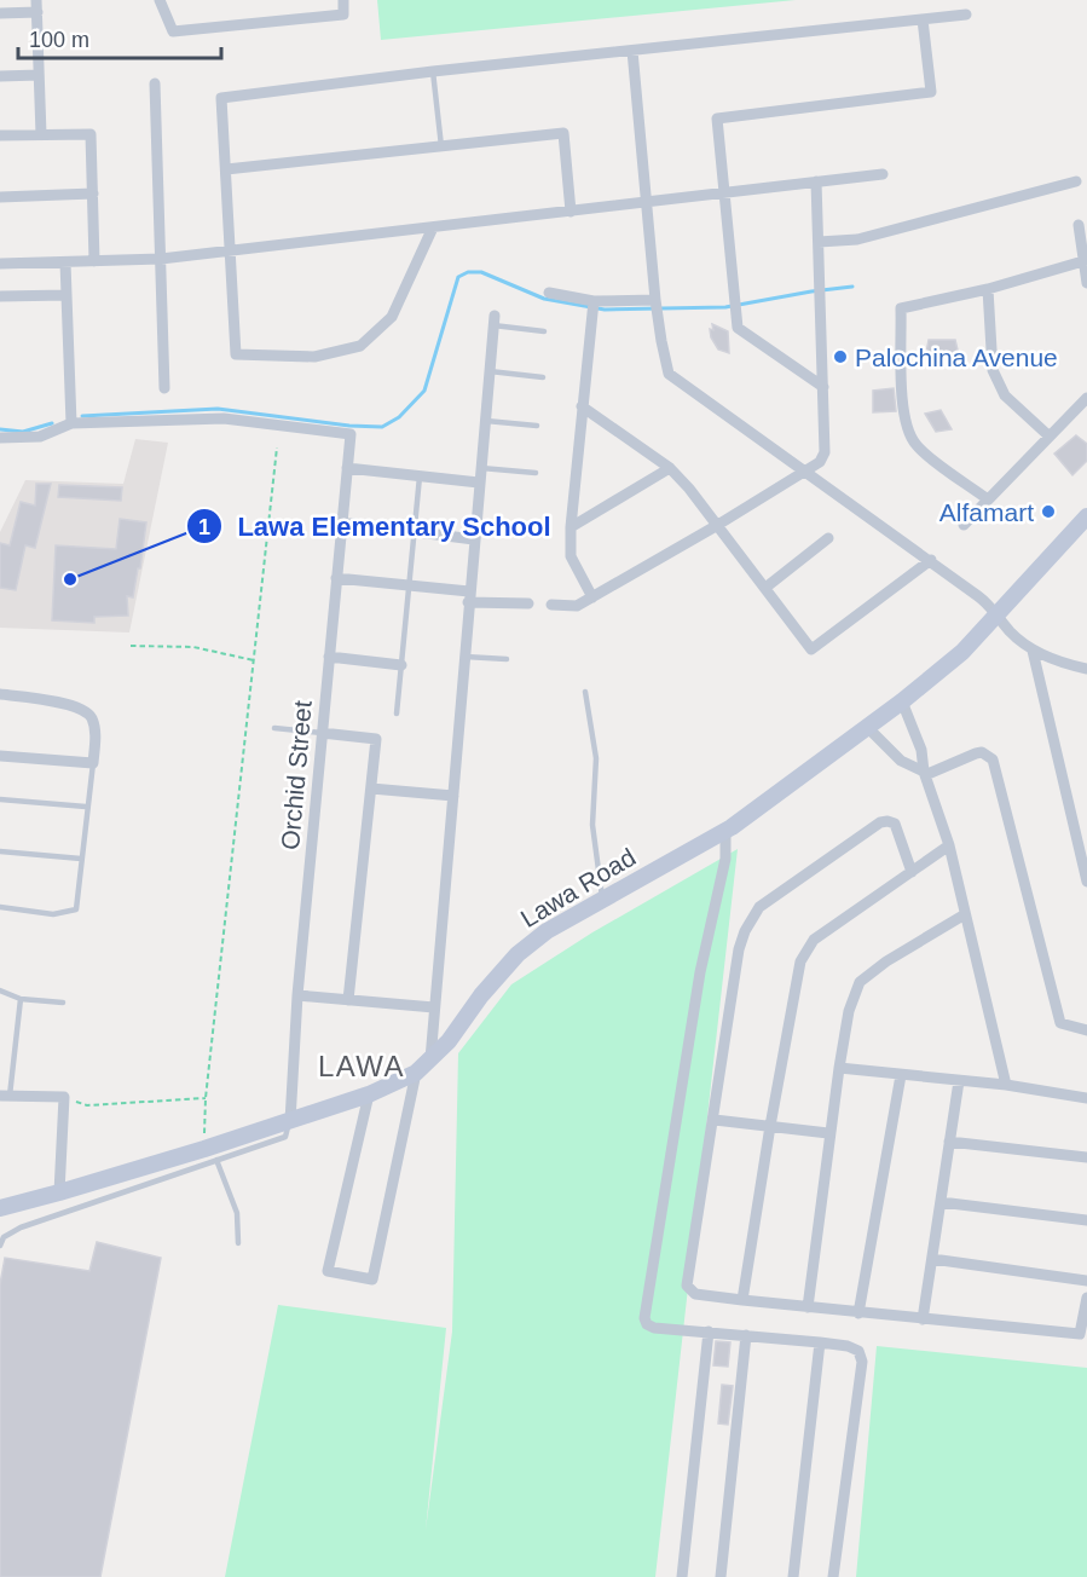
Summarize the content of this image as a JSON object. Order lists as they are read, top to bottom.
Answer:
{
  "streets": {
    "main road": ["Lawa Road"],
    "street": ["Orchid Street"]
  },
  "crossings": [
    ["Orchid Street", "Lawa Road"]
  ],
  "districts": ["LAWA"],
  "places": ["Palochina Avenue", "Alfamart", "Lawa Elementary School"],
  "scale_bar": "100 m"
}
